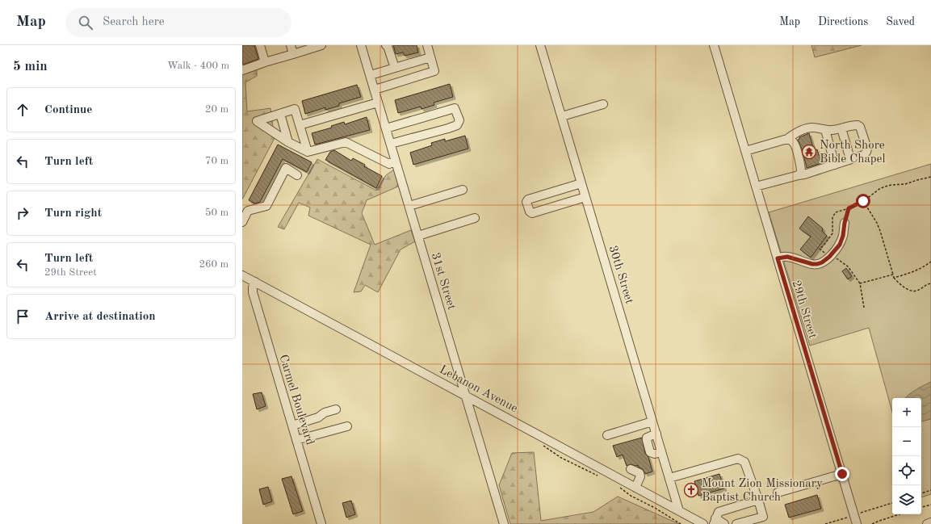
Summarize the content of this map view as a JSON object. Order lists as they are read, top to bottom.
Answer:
{
  "streets": {
    "street": [
      "30th Street",
      "31st Street",
      "29th Street",
      "Lebanon Avenue",
      "Carmel Boulevard"
    ]
  },
  "crossings": [
    ["30th Street", "Lebanon Avenue"],
    ["31st Street", "Lebanon Avenue"],
    ["Lebanon Avenue", "Carmel Boulevard"]
  ],
  "places": {
    "temple": ["North Shore Bible Chapel"],
    "church": ["Mount Zion Missionary Baptist Church"]
  },
  "page": {
    "header": "Map",
    "search": "Search here",
    "nav": ["Map", "Directions", "Saved"],
    "heading": ["5 min", "Walk · 400 m"],
    "list": [
      ["Continue", "20 m"],
      ["Turn left", "70 m"],
      ["Turn right", "50 m"],
      ["Turn left", "29th Street", "260 m"],
      "Arrive at destination"
    ],
    "map_buttons": ["+", "−"]
  }
}
